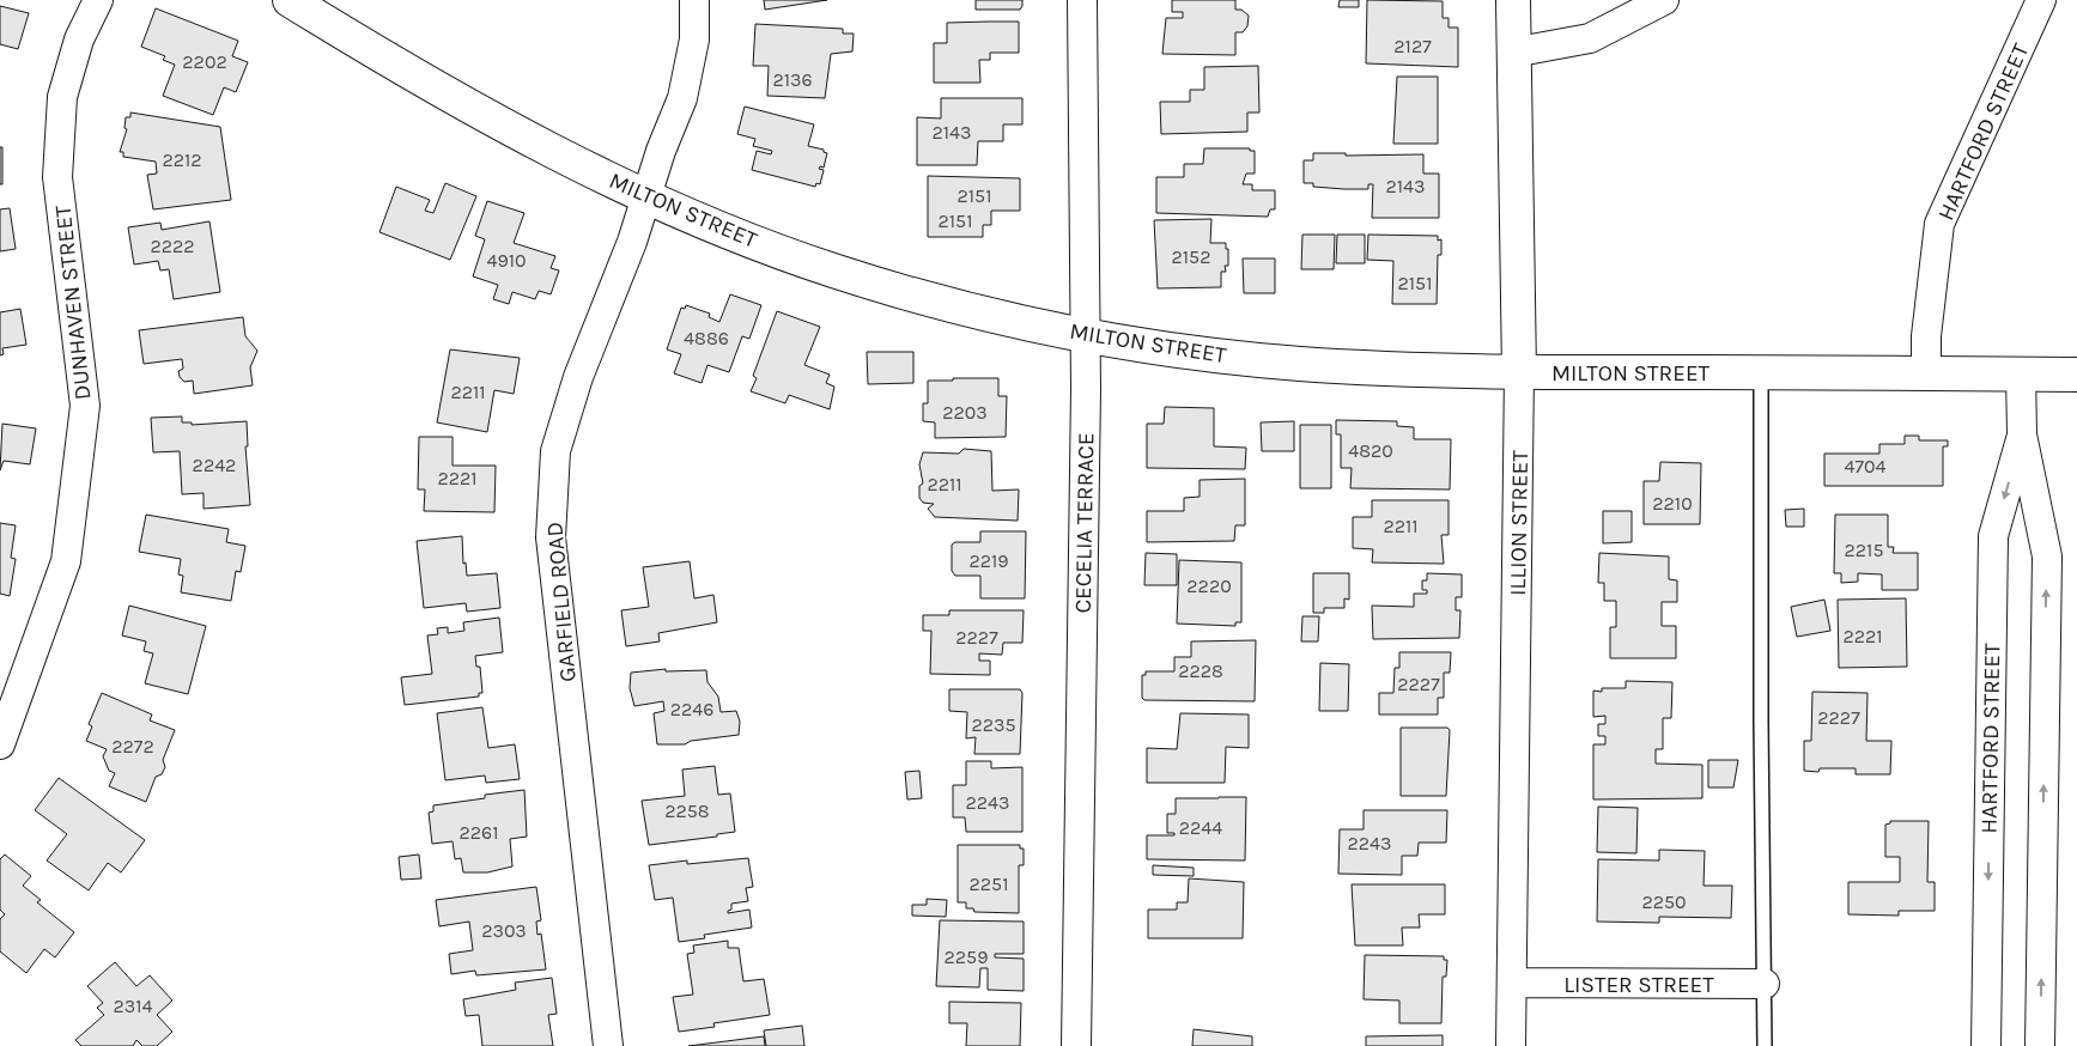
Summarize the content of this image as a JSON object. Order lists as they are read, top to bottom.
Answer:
{
  "streets": {
    "main road": ["MILTON STREET", "ILLION STREET"],
    "street": [
      "HARTFORD STREET",
      "DUNHAVEN STREET",
      "CECELIA TERRACE",
      "GARFIELD ROAD",
      "LISTER STREET"
    ]
  },
  "crossings": [
    ["HARTFORD STREET", "MILTON STREET"],
    ["MILTON STREET", "CECELIA TERRACE"],
    ["MILTON STREET", "ILLION STREET"],
    ["MILTON STREET", "GARFIELD ROAD"],
    ["ILLION STREET", "LISTER STREET"]
  ],
  "house_numbers": [
    "2127",
    "2202",
    "2136",
    "2143",
    "2212",
    "2143",
    "2151",
    "2151",
    "2222",
    "2152",
    "4910",
    "2151",
    "4886",
    "2211",
    "2203",
    "4820",
    "2242",
    "4704",
    "2221",
    "2211",
    "2210",
    "2211",
    "2215",
    "2219",
    "2220",
    "2221",
    "2227",
    "2228",
    "2227",
    "2246",
    "2227",
    "2235",
    "2272",
    "2243",
    "2258",
    "2244",
    "2261",
    "2243",
    "2251",
    "2250",
    "2303",
    "2259",
    "2314"
  ]
}
